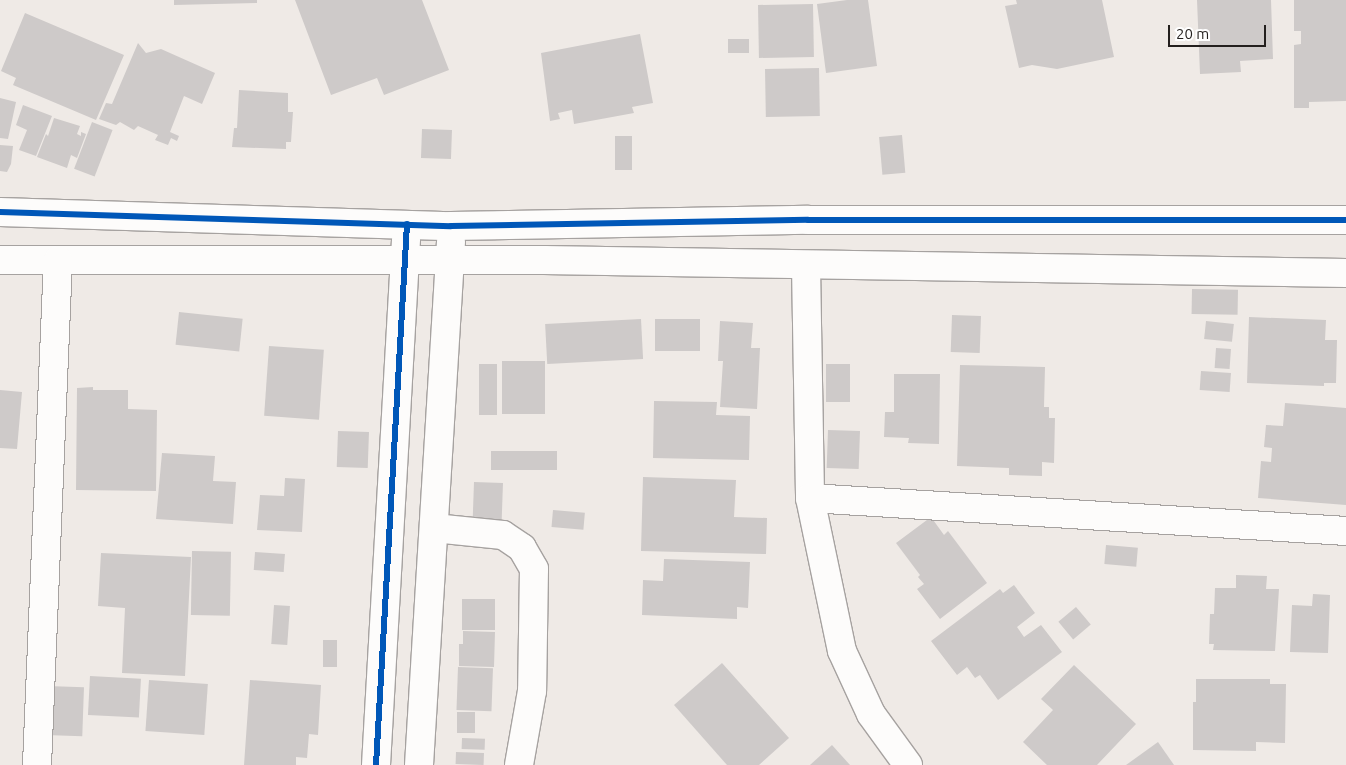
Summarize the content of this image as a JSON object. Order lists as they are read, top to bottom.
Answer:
{
  "scale_bar": "20 m"
}
